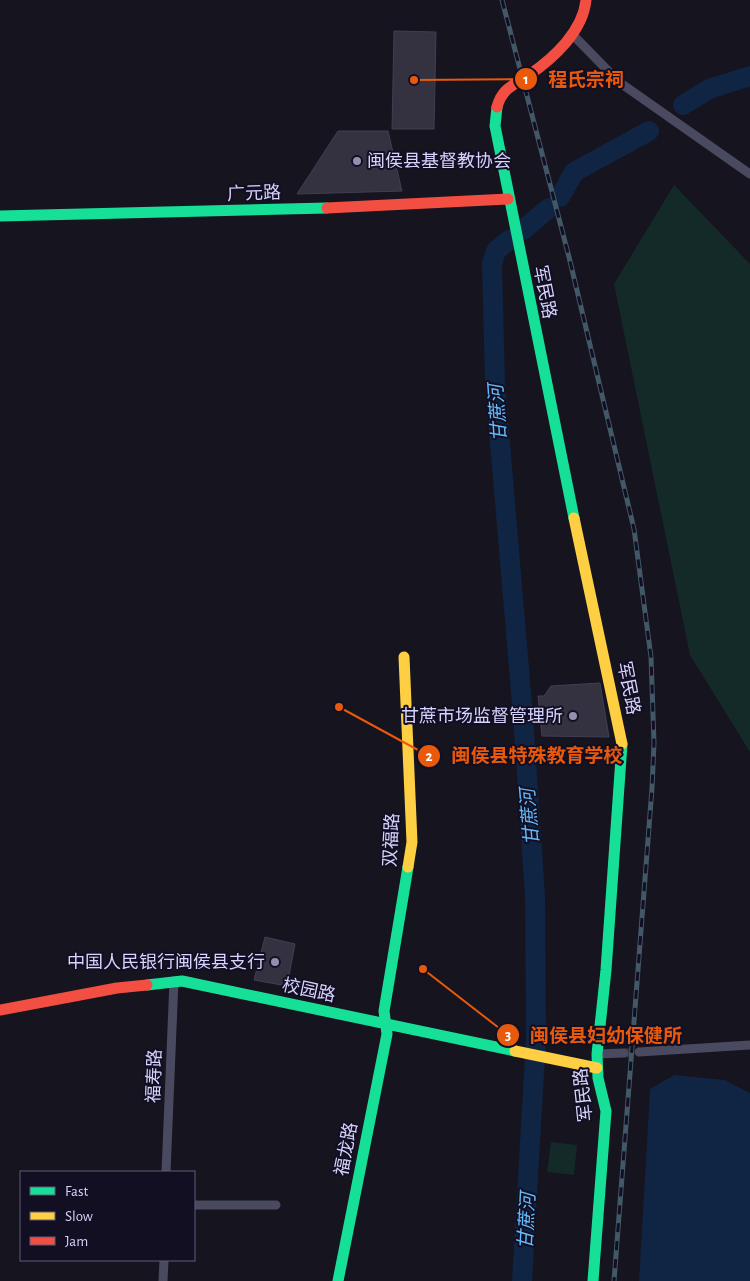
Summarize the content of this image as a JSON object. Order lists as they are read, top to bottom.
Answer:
{
  "streets": {
    "street": [
      "广元路",
      "军民路",
      "双福路",
      "校园路",
      "福寿路",
      "福龙路"
    ]
  },
  "crossings": [
    ["广元路", "军民路"],
    ["军民路", "校园路"],
    ["双福路", "校园路"],
    ["双福路", "福龙路"],
    ["校园路", "福寿路"],
    ["校园路", "福龙路"]
  ],
  "water": ["甘蔗河"],
  "places": [
    "程氏宗祠",
    "闽侯县基督教协会",
    "闽侯县特殊教育学校",
    "甘蔗市场监督管理所",
    "中国人民银行闽侯县支行",
    "闽侯县妇幼保健所"
  ],
  "legend": ["Fast", "Slow", "Jam"]
}
